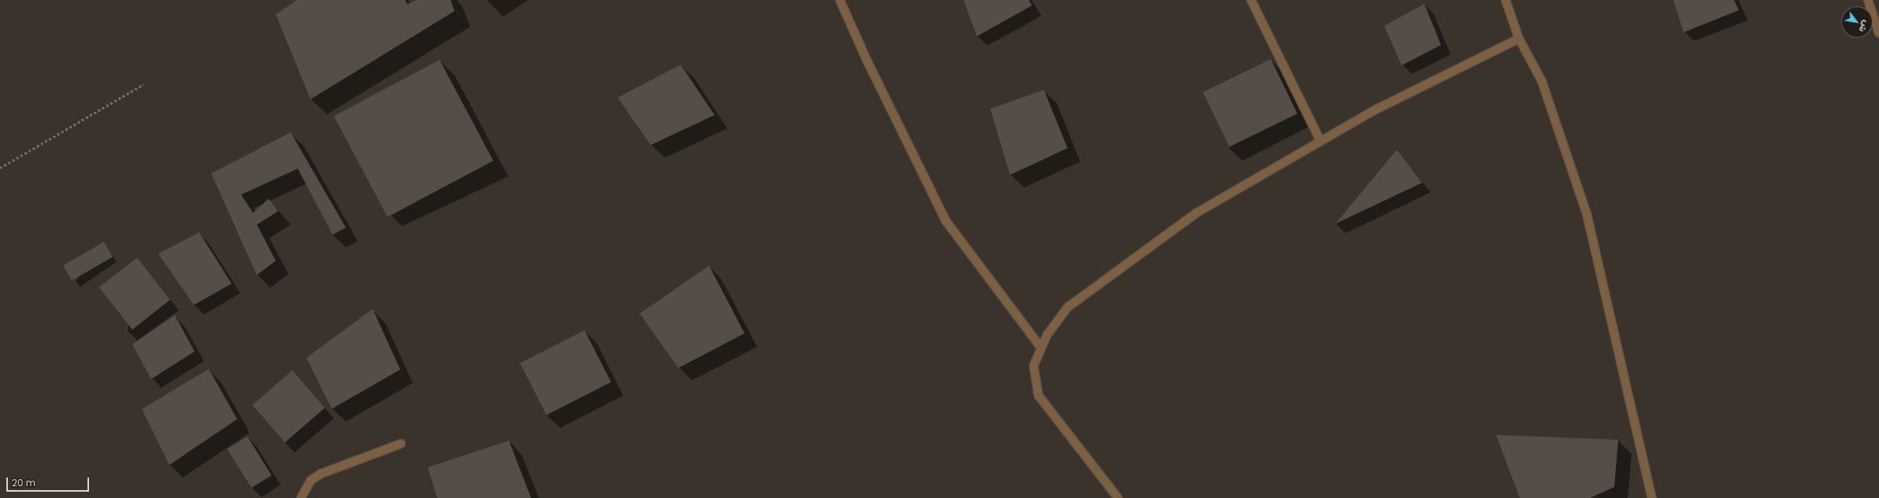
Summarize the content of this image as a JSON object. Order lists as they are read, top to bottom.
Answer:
{
  "scale_bar": "20 m",
  "north": "bottom right"
}
